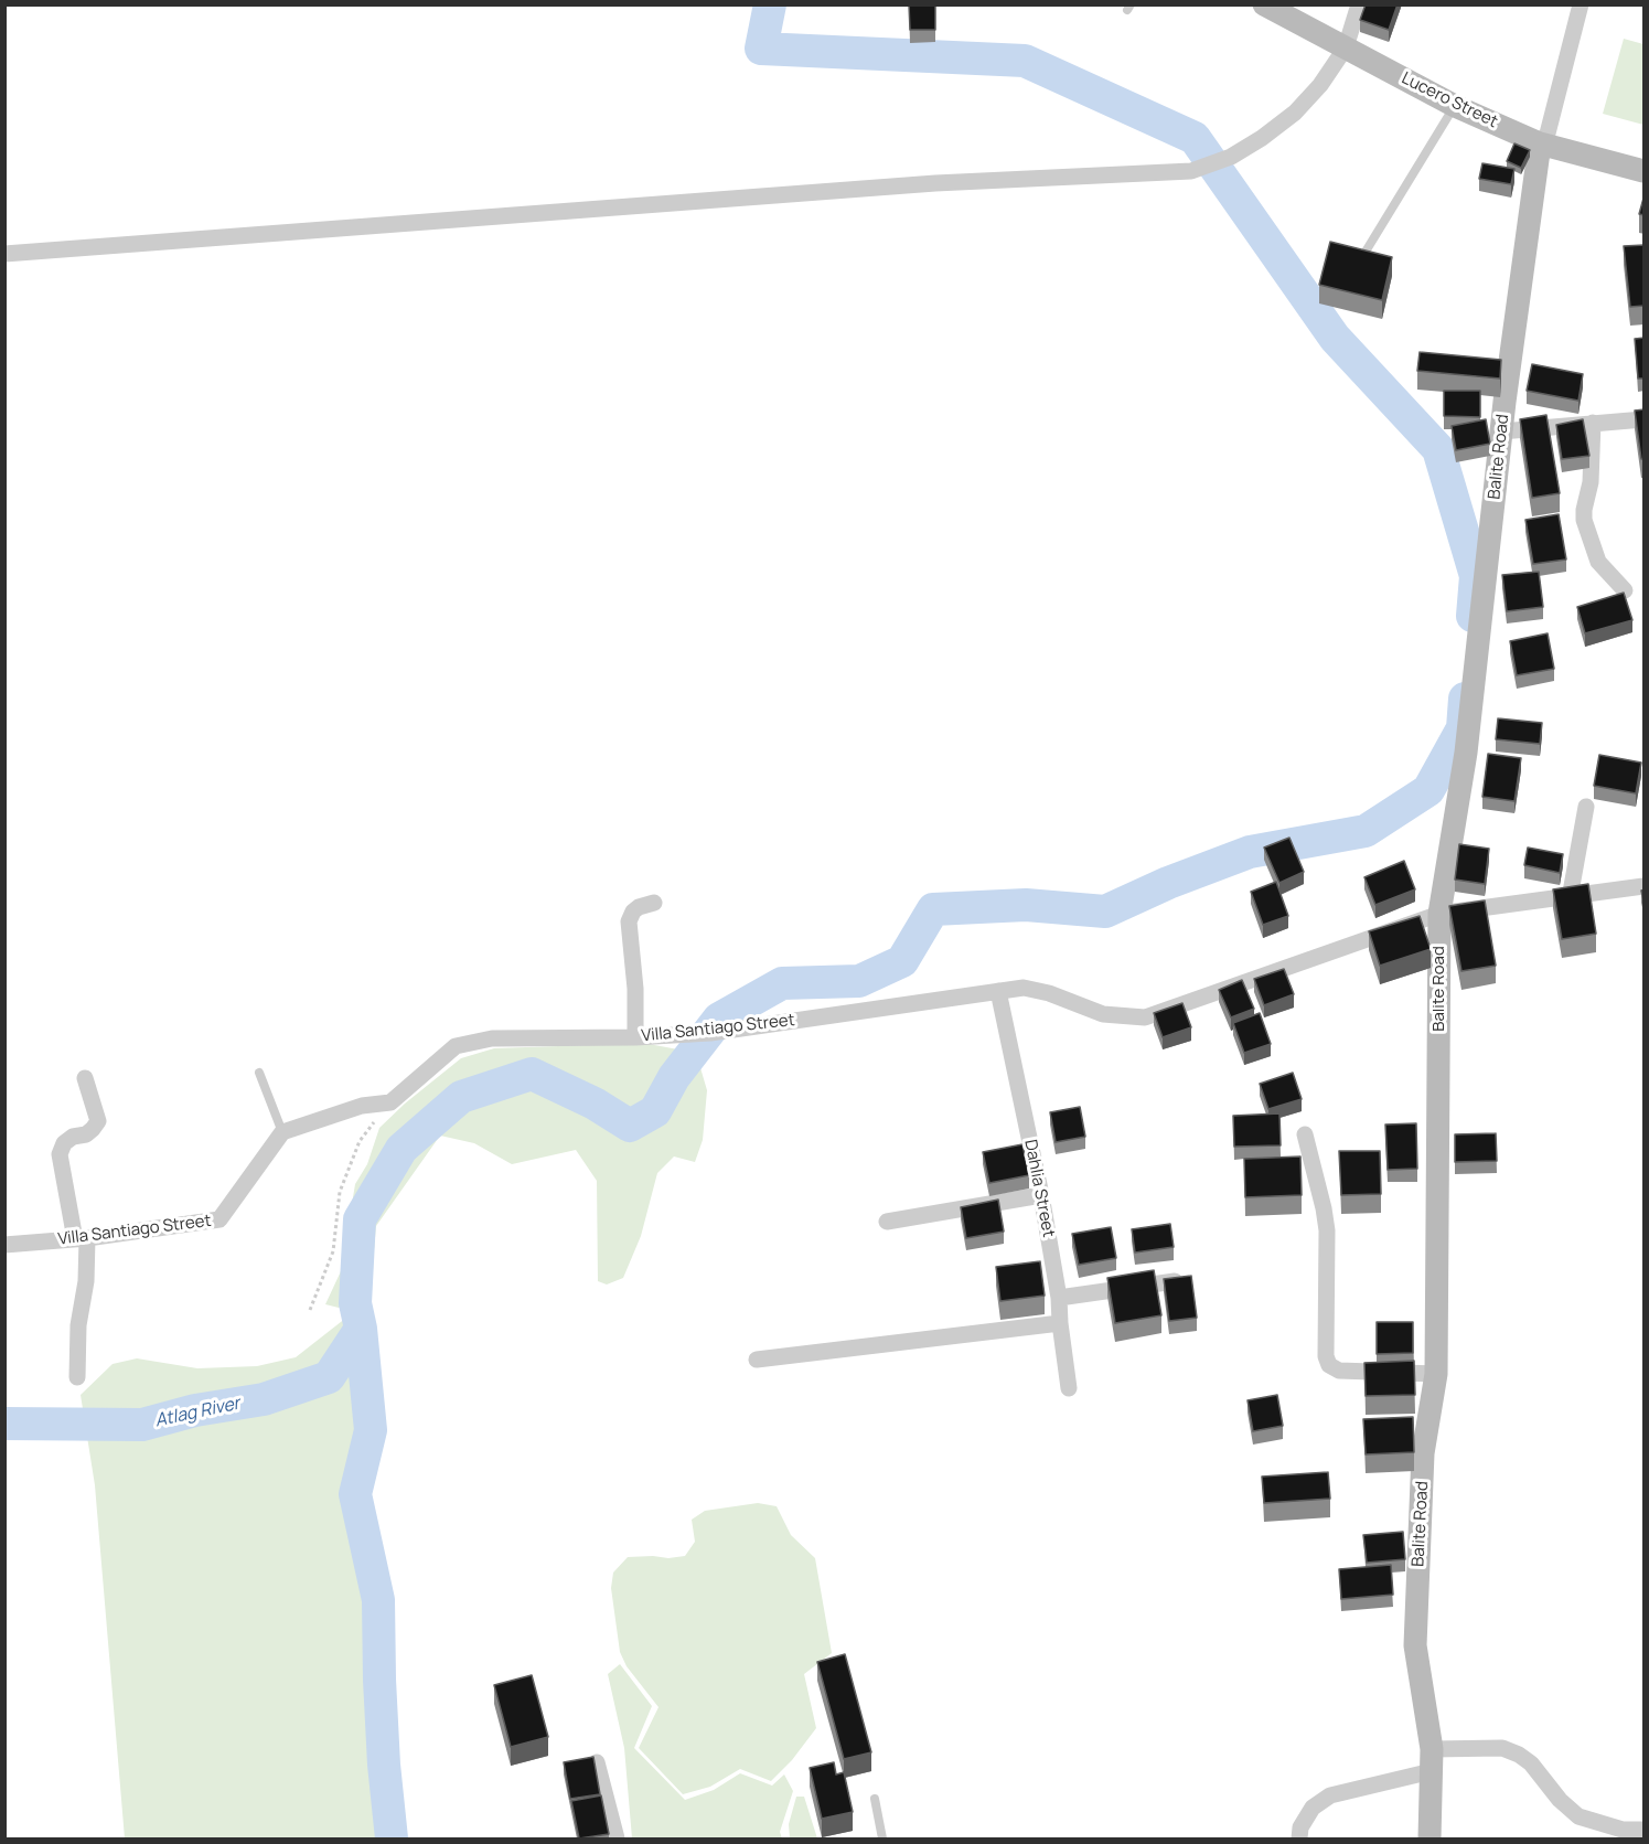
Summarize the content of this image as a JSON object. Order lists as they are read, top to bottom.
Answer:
{
  "streets": {
    "street": [
      "Lucero Street",
      "Balite Road",
      "Villa Santiago Street",
      "Dahlia Street"
    ]
  },
  "crossings": [
    ["Lucero Street", "Balite Road"],
    ["Balite Road", "Villa Santiago Street"],
    ["Villa Santiago Street", "Dahlia Street"]
  ],
  "water": ["Atlag River"]
}
